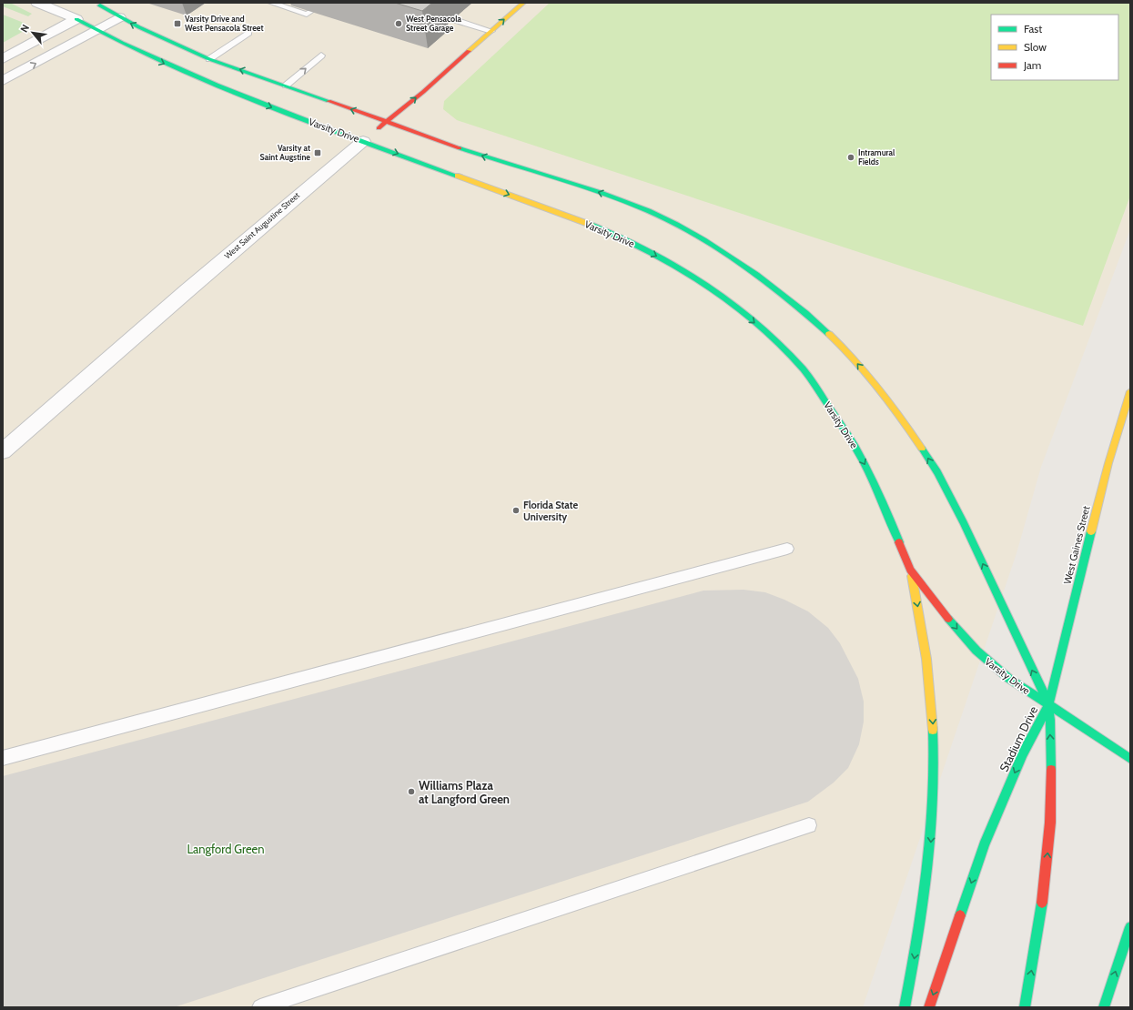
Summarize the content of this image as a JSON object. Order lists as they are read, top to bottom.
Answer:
{
  "streets": {
    "main road": [
      "Varsity Drive",
      "West Saint Augustine Street",
      "West Gaines Street",
      "Stadium Drive"
    ]
  },
  "crossings": [
    ["Varsity Drive", "West Saint Augustine Street"],
    ["Varsity Drive", "West Gaines Street"],
    ["Varsity Drive", "Stadium Drive"],
    ["West Gaines Street", "Stadium Drive"]
  ],
  "parks": ["Langford Green"],
  "places": {
    "transit": ["Varsity Drive and West Pensacola Street", "Varsity at Saint Augstine"],
    "other": [
      "West Pensacola Street Garage",
      "Intramural Fields",
      "Florida State University",
      "Williams Plaza at Langford Green"
    ]
  },
  "legend": ["Fast", "Slow", "Jam"],
  "north": "top left"
}
